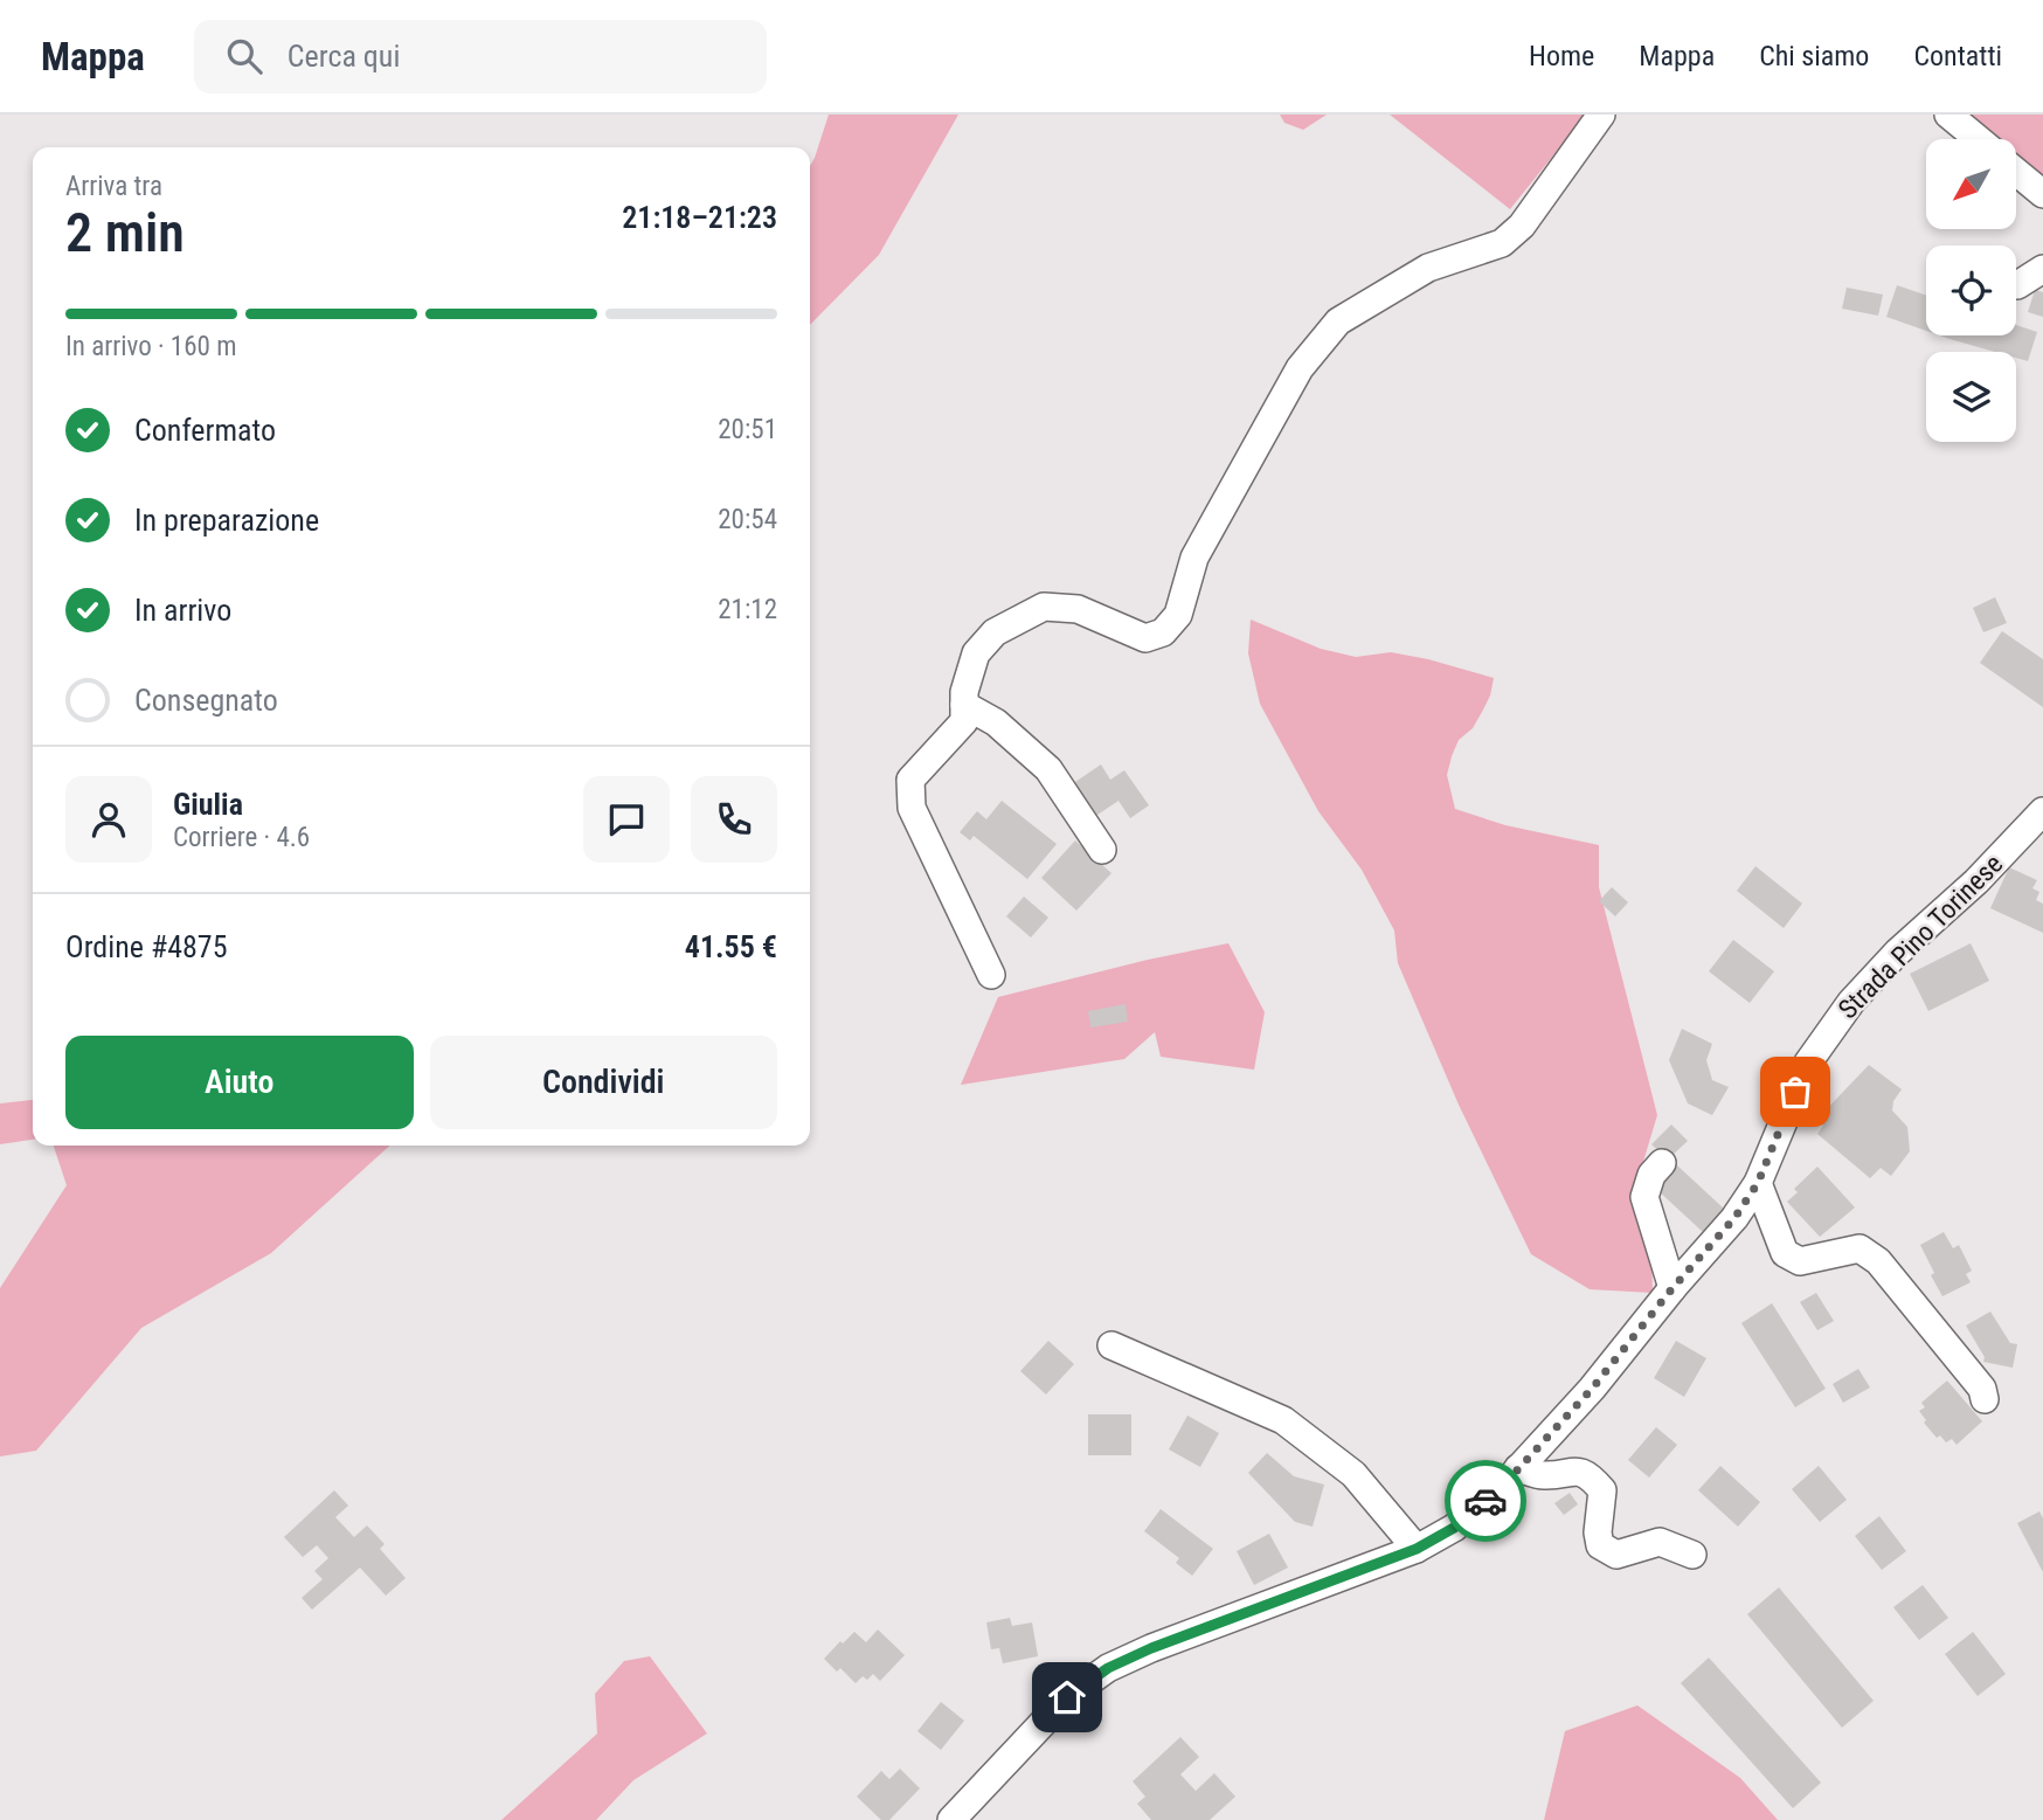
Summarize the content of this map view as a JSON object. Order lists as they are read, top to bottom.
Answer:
{
  "streets": {
    "street": ["Strada Pino Torinese"]
  },
  "north": "bottom left",
  "page": {
    "header": "Mappa",
    "search": "Cerca qui",
    "nav": [
      "Home",
      "Mappa",
      "Chi siamo",
      "Contatti"
    ],
    "heading": ["2 min", "Arriva tra", "21:18–21:23"],
    "panel": [
      "Giulia",
      "Corriere · 4.6",
      "Ordine #4875",
      "41.55 €"
    ],
    "bar": "In arrivo · 160 m",
    "list": [
      ["Confermato", "20:51"],
      ["In preparazione", "20:54"],
      ["In arrivo", "21:12"],
      "Consegnato"
    ],
    "buttons": ["Aiuto", "Condividi"]
  }
}
